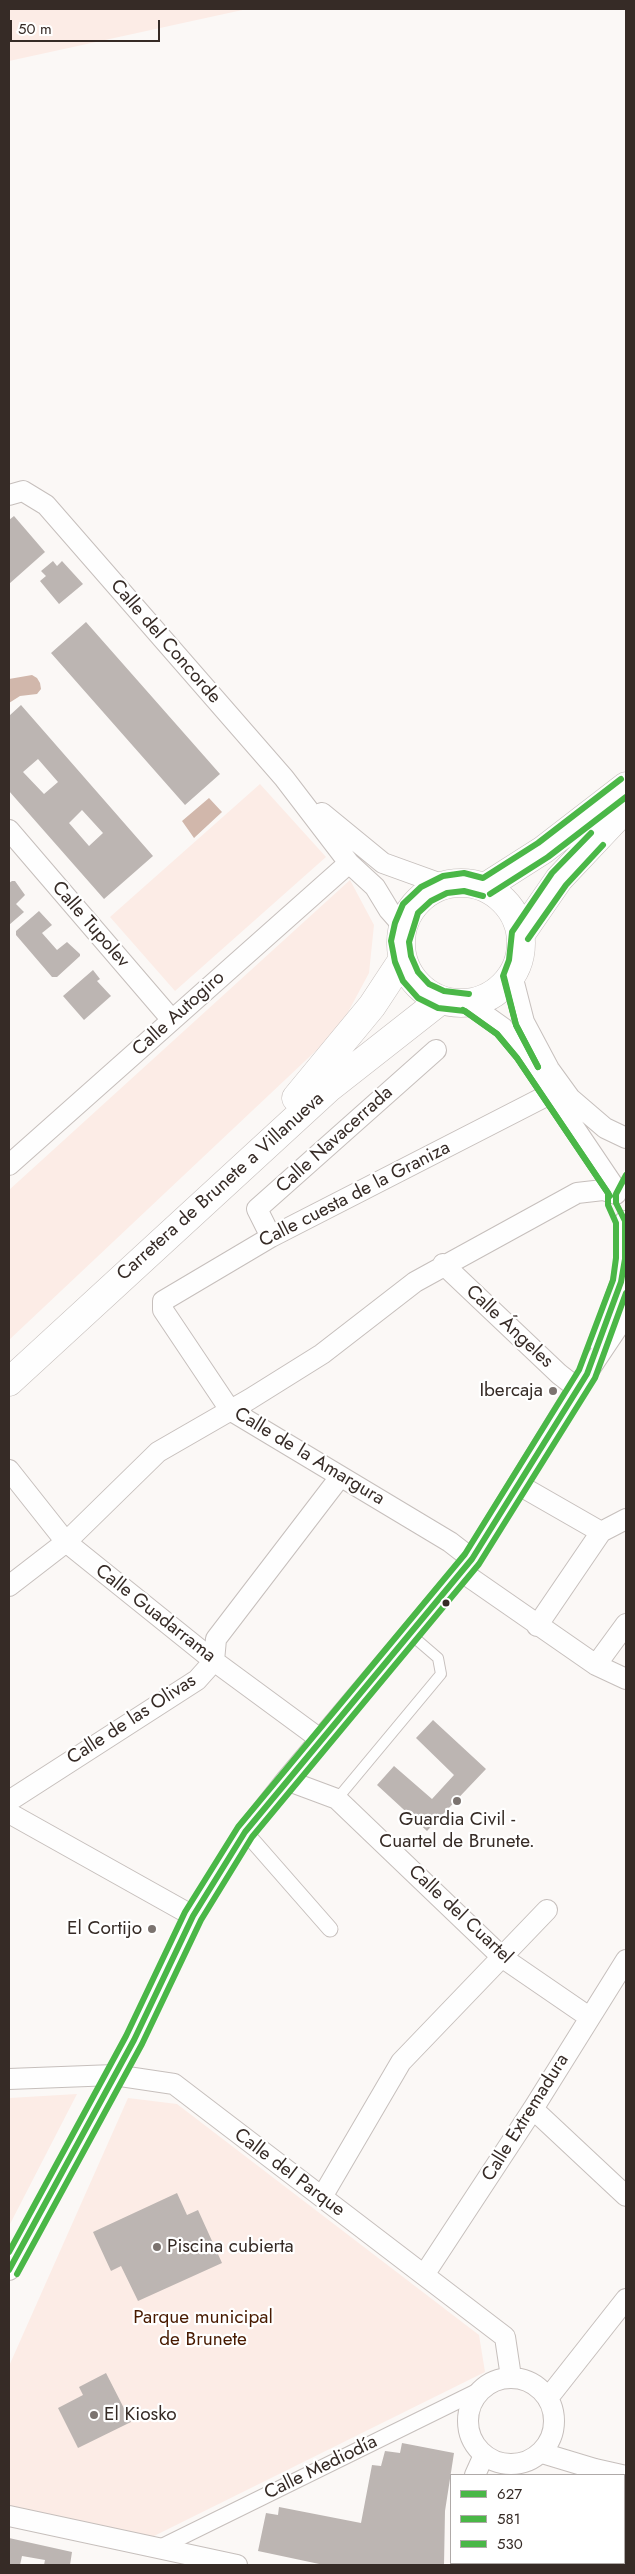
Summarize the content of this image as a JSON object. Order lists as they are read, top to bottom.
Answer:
{
  "streets": {
    "highway": ["Carretera de Brunete a Villanueva"],
    "street": [
      "Calle del Concorde",
      "Calle Tupolev",
      "Calle Autogiro",
      "Calle Navacerrada",
      "Calle cuesta de la Graniza",
      "Calle Ángeles",
      "Calle de la Amargura",
      "Calle Guadarrama",
      "Calle de las Olivas",
      "Calle del Cuartel",
      "Calle Extremadura",
      "Calle del Parque",
      "Calle Mediodía"
    ]
  },
  "crossings": [
    ["Calle del Concorde", "Calle Autogiro"],
    ["Calle del Concorde", "Carretera de Brunete a Villanueva"],
    ["Calle Tupolev", "Calle Autogiro"],
    ["Calle Navacerrada", "Calle cuesta de la Graniza"],
    ["Calle cuesta de la Graniza", "Calle de la Amargura"],
    ["Calle de la Amargura", "Calle de las Olivas"],
    ["Calle Guadarrama", "Calle de las Olivas"],
    ["Calle del Cuartel", "Calle Extremadura"],
    ["Calle Extremadura", "Calle del Parque"],
    ["Calle del Parque", "Calle Mediodía"]
  ],
  "parks": ["Parque municipal de Brunete"],
  "places": [
    "Ibercaja",
    "Guardia Civil - Cuartel de Brunete.",
    "El Cortijo",
    "Piscina cubierta",
    "El Kiosko"
  ],
  "lines": ["transit line 530", "transit line 581", "transit line 627"],
  "legend": ["627", "581", "530"],
  "scale_bar": "50 m"
}
